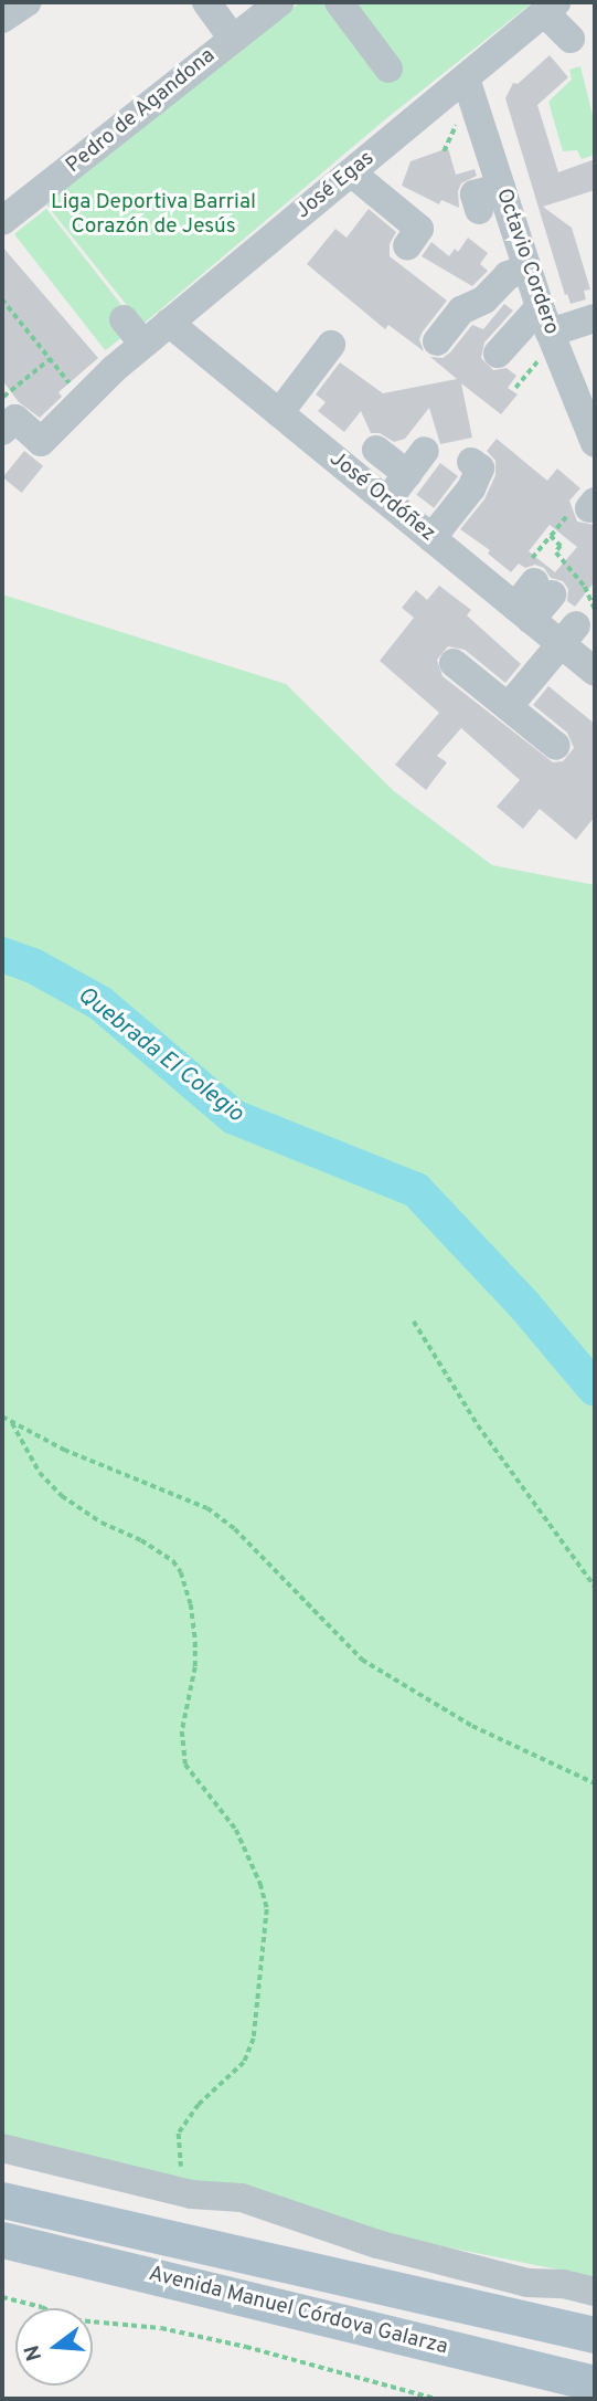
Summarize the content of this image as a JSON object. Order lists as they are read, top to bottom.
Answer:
{
  "streets": {
    "main road": ["Avenida Manuel Córdova Galarza"],
    "street": [
      "Pedro de Agandona",
      "José Egas",
      "Octavio Cordero",
      "José Ordóñez"
    ]
  },
  "crossings": [
    ["José Egas", "Octavio Cordero"],
    ["José Egas", "José Ordóñez"]
  ],
  "water": ["Quebrada El Colegio"],
  "parks": ["Liga Deportiva Barrial Corazón de Jesús"],
  "north": "left"
}
